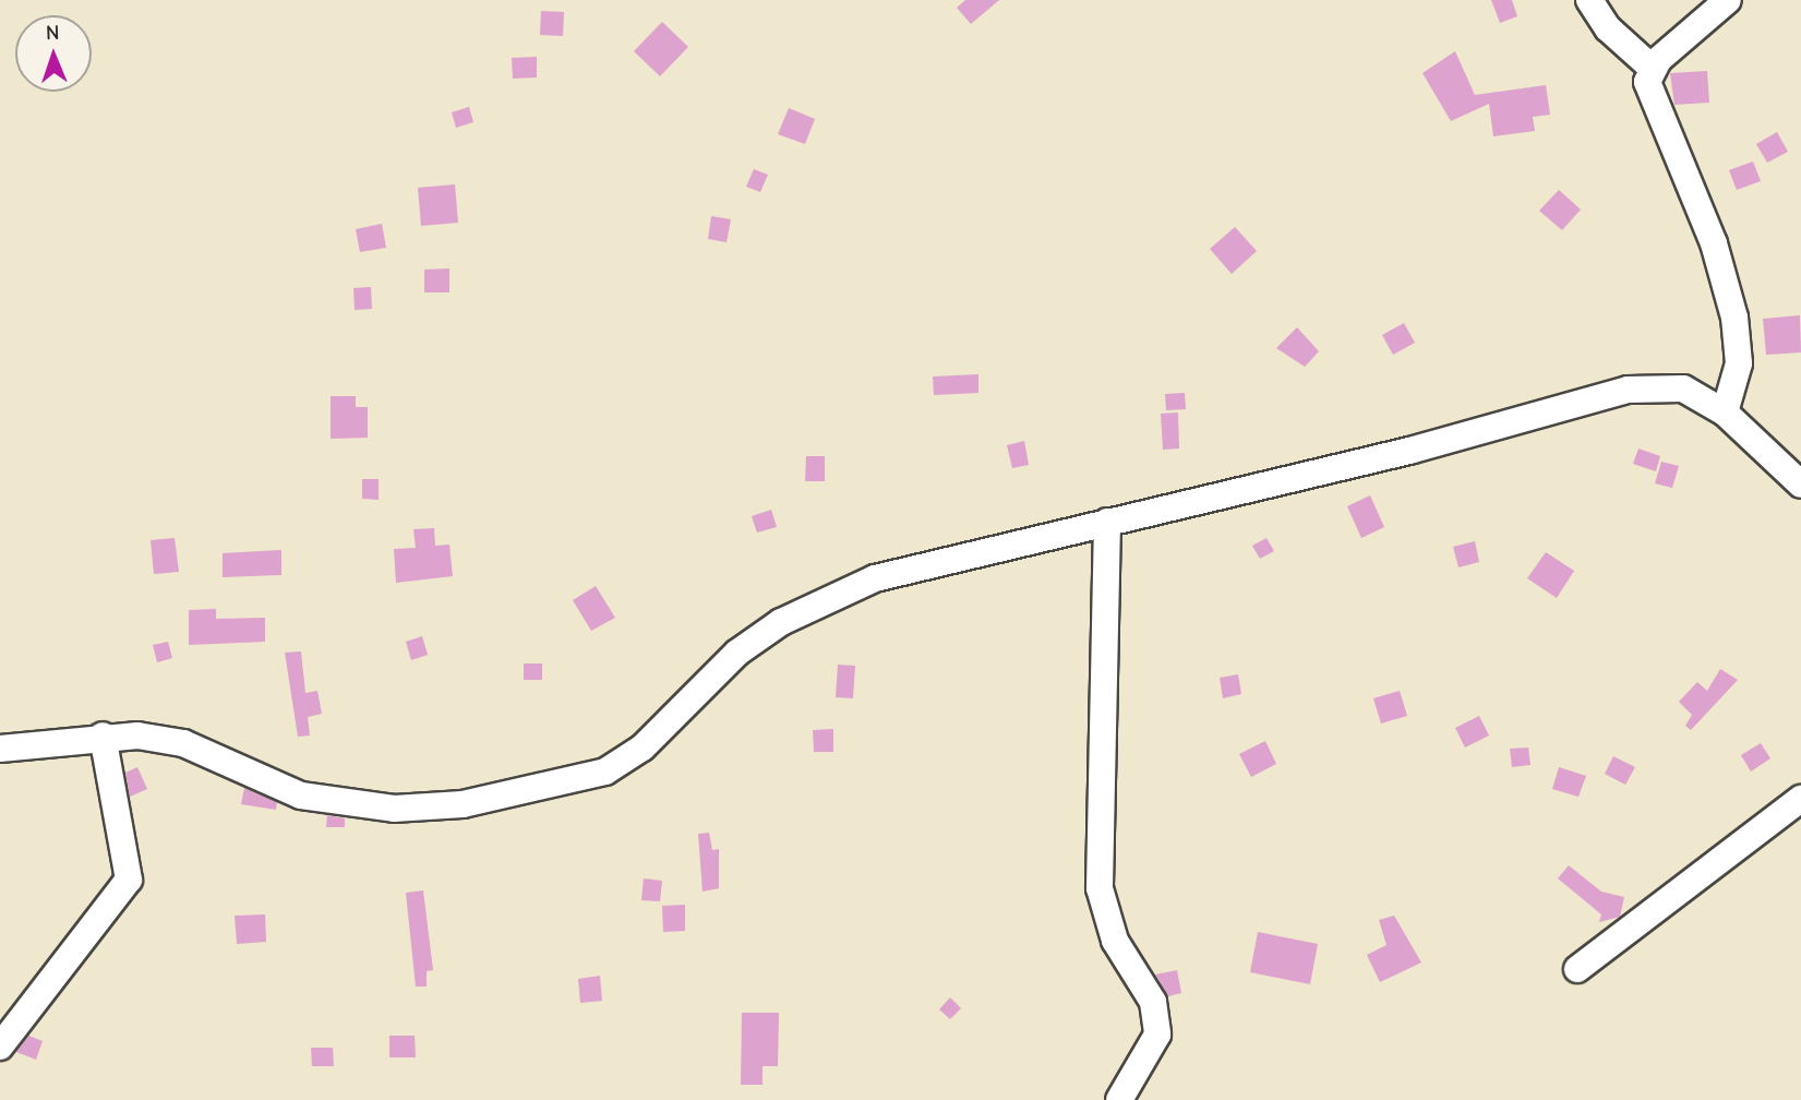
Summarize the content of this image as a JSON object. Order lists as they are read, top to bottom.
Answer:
{
  "north": "top"
}
